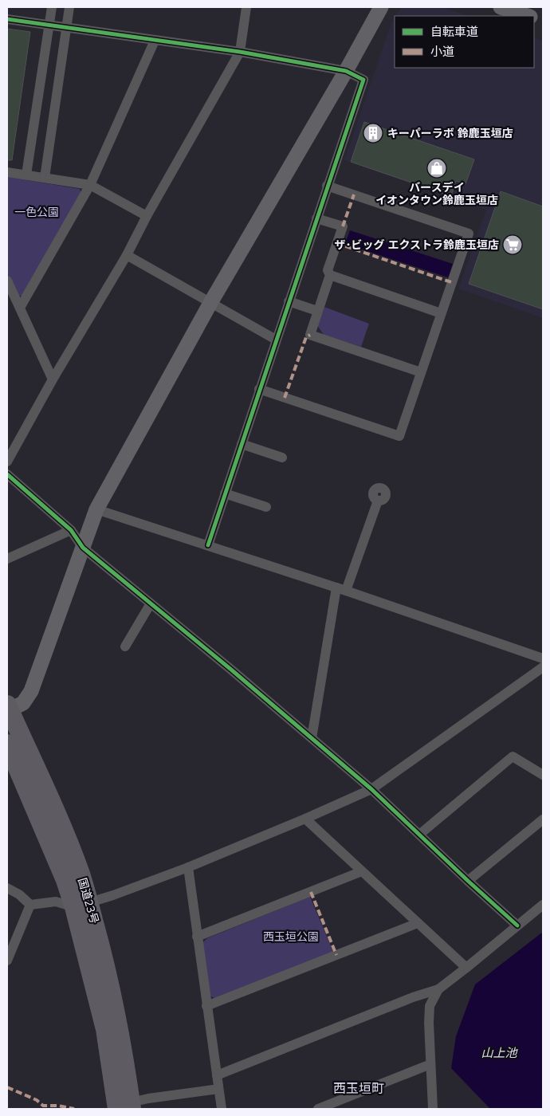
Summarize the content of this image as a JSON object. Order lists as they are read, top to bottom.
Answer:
{
  "streets": {
    "highway": ["国道23号"]
  },
  "districts": ["西玉垣町"],
  "water": ["山上池"],
  "parks": ["一色公園", "西玉垣公園"],
  "places": {
    "building": ["キーパーラボ 鈴鹿玉垣店"],
    "shop": ["バースデイ イオンタウン鈴鹿玉垣店"],
    "supermarket": ["ザ･ビッグ エクストラ鈴鹿玉垣店"]
  },
  "legend": ["自転車道", "小道"]
}
